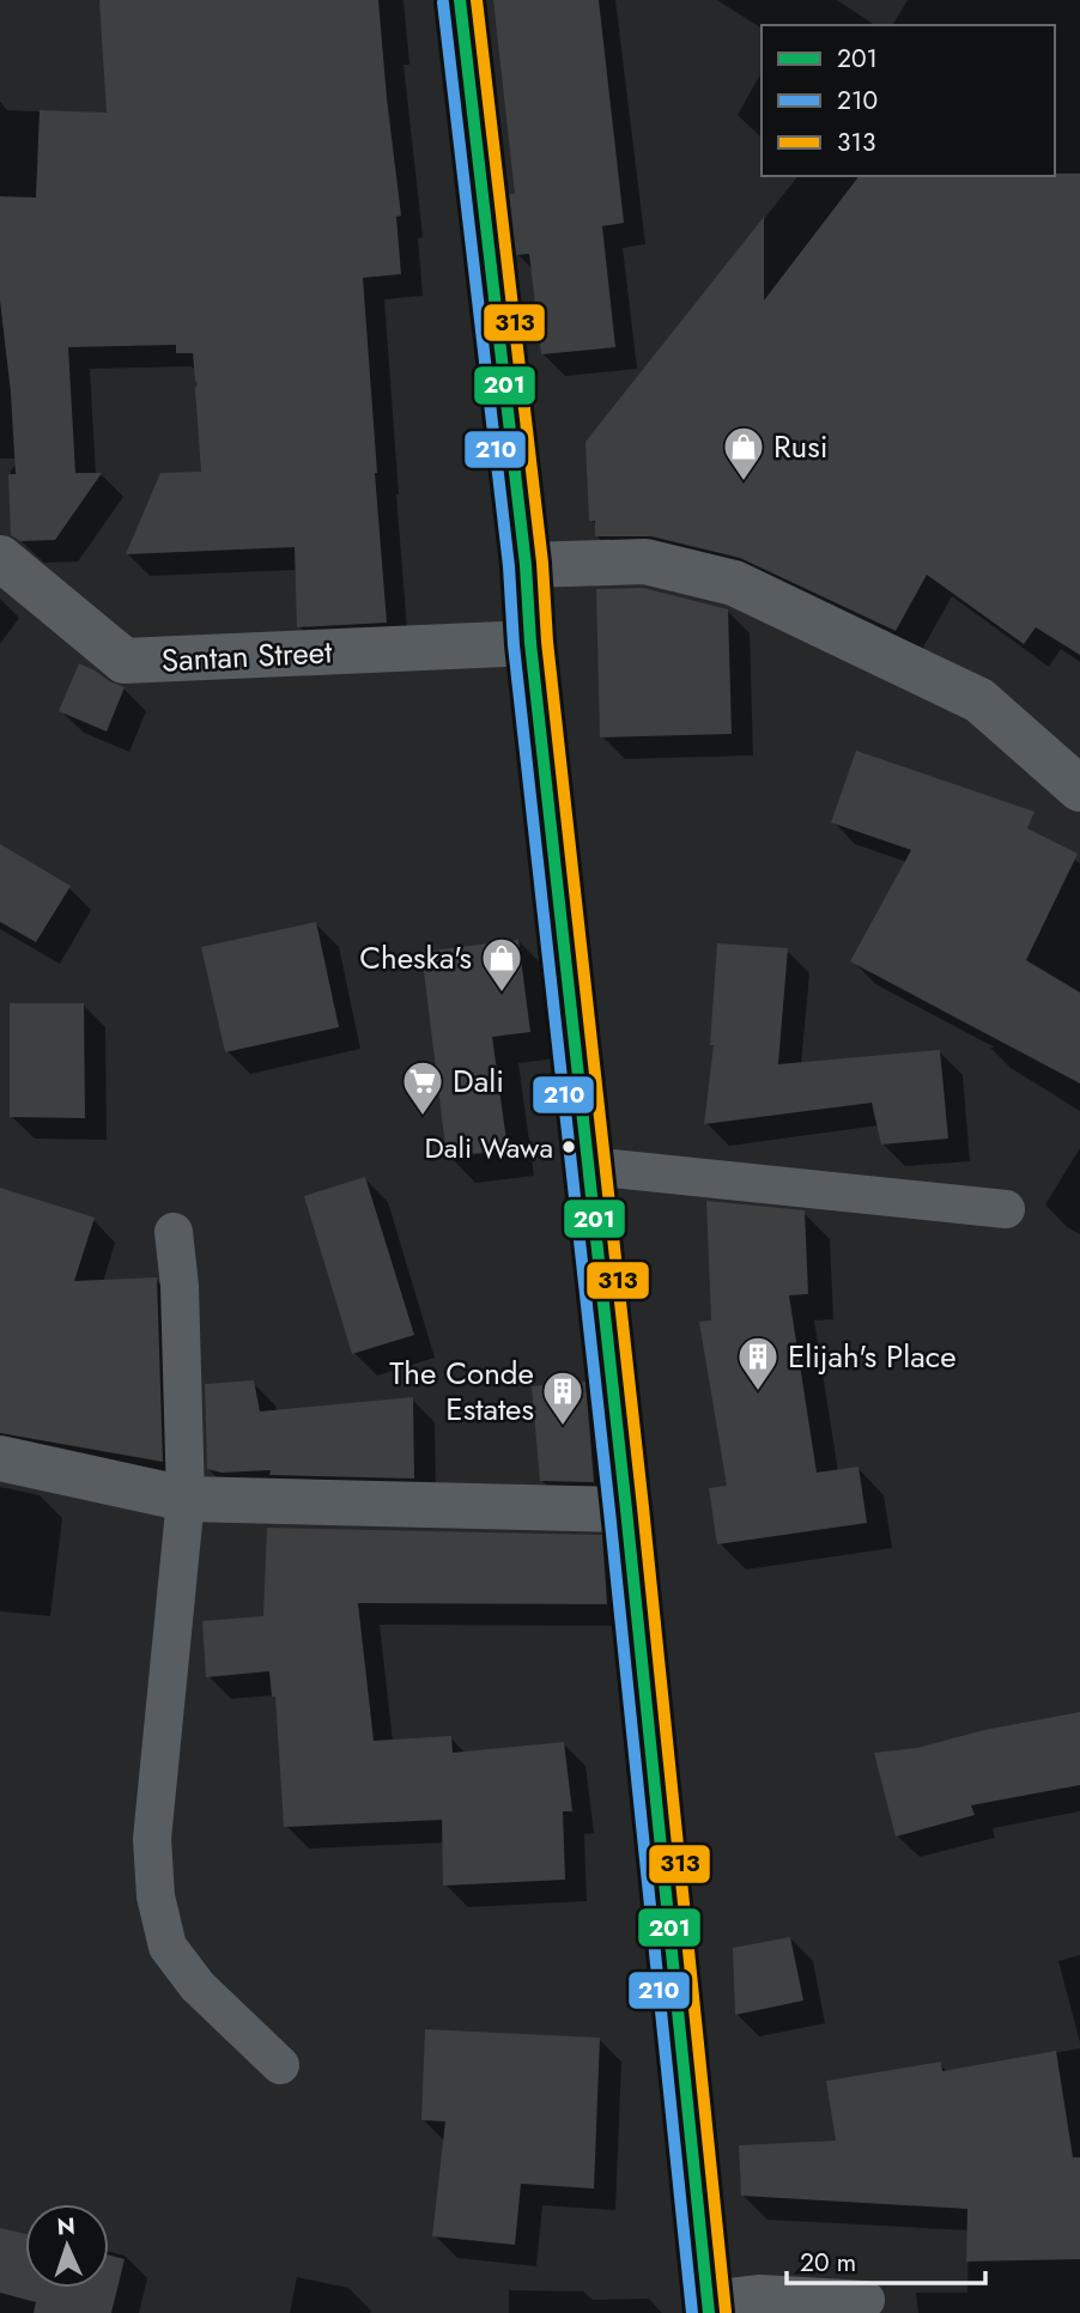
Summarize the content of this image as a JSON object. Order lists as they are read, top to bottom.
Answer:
{
  "streets": {
    "street": ["Santan Street"]
  },
  "places": {
    "shop": ["Rusi", "Cheska's"],
    "supermarket": ["Dali"],
    "other": ["Dali Wawa"],
    "building": ["Elijah's Place", "The Conde Estates"]
  },
  "lines": ["transit line 201", "transit line 313", "transit line 210"],
  "legend": ["201", "210", "313"],
  "scale_bar": "20 m",
  "north": "top"
}
